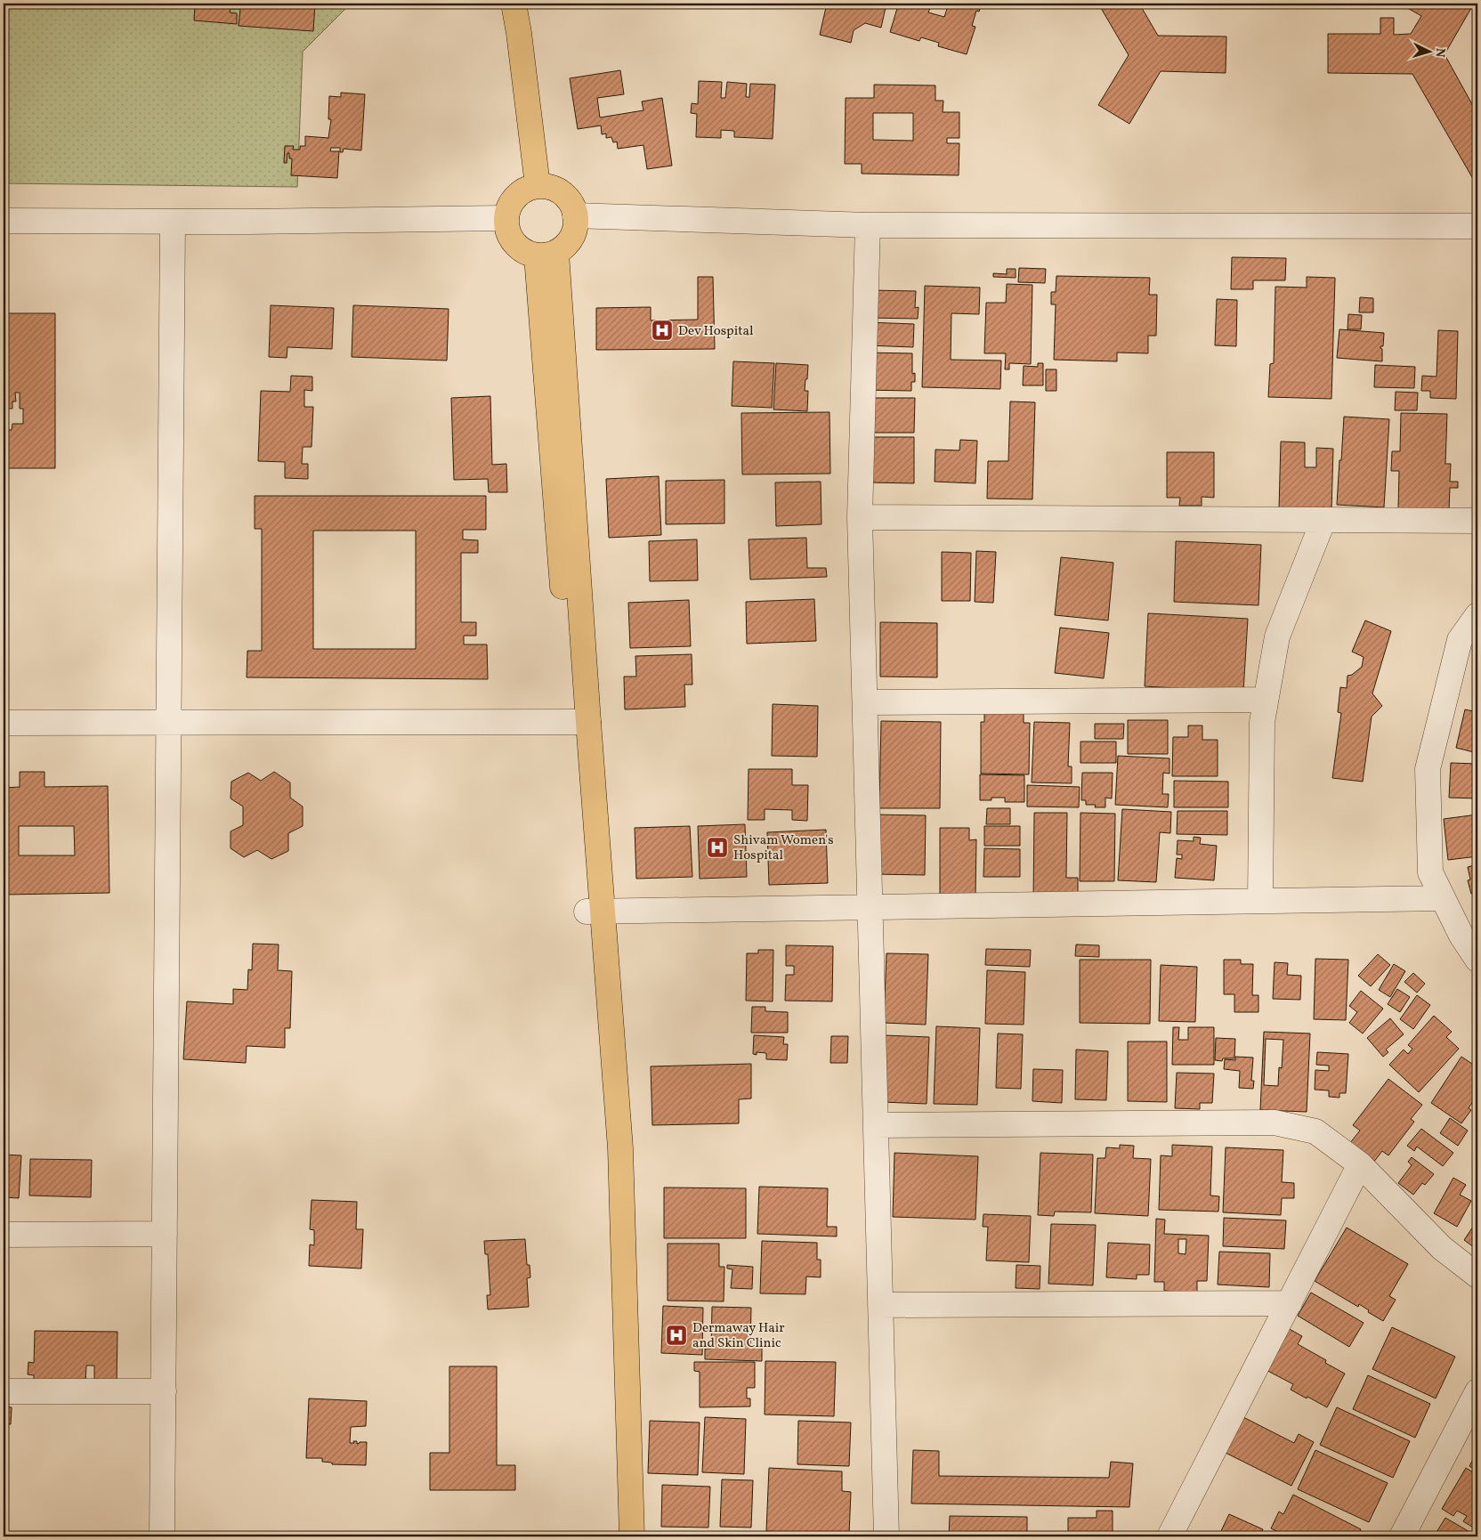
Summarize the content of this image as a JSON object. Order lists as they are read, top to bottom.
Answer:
{
  "places": {
    "hospital": ["Dev Hospital", "Shivam Women's Hospital", "Dermaway Hair and Skin Clinic"]
  },
  "north": "right"
}
